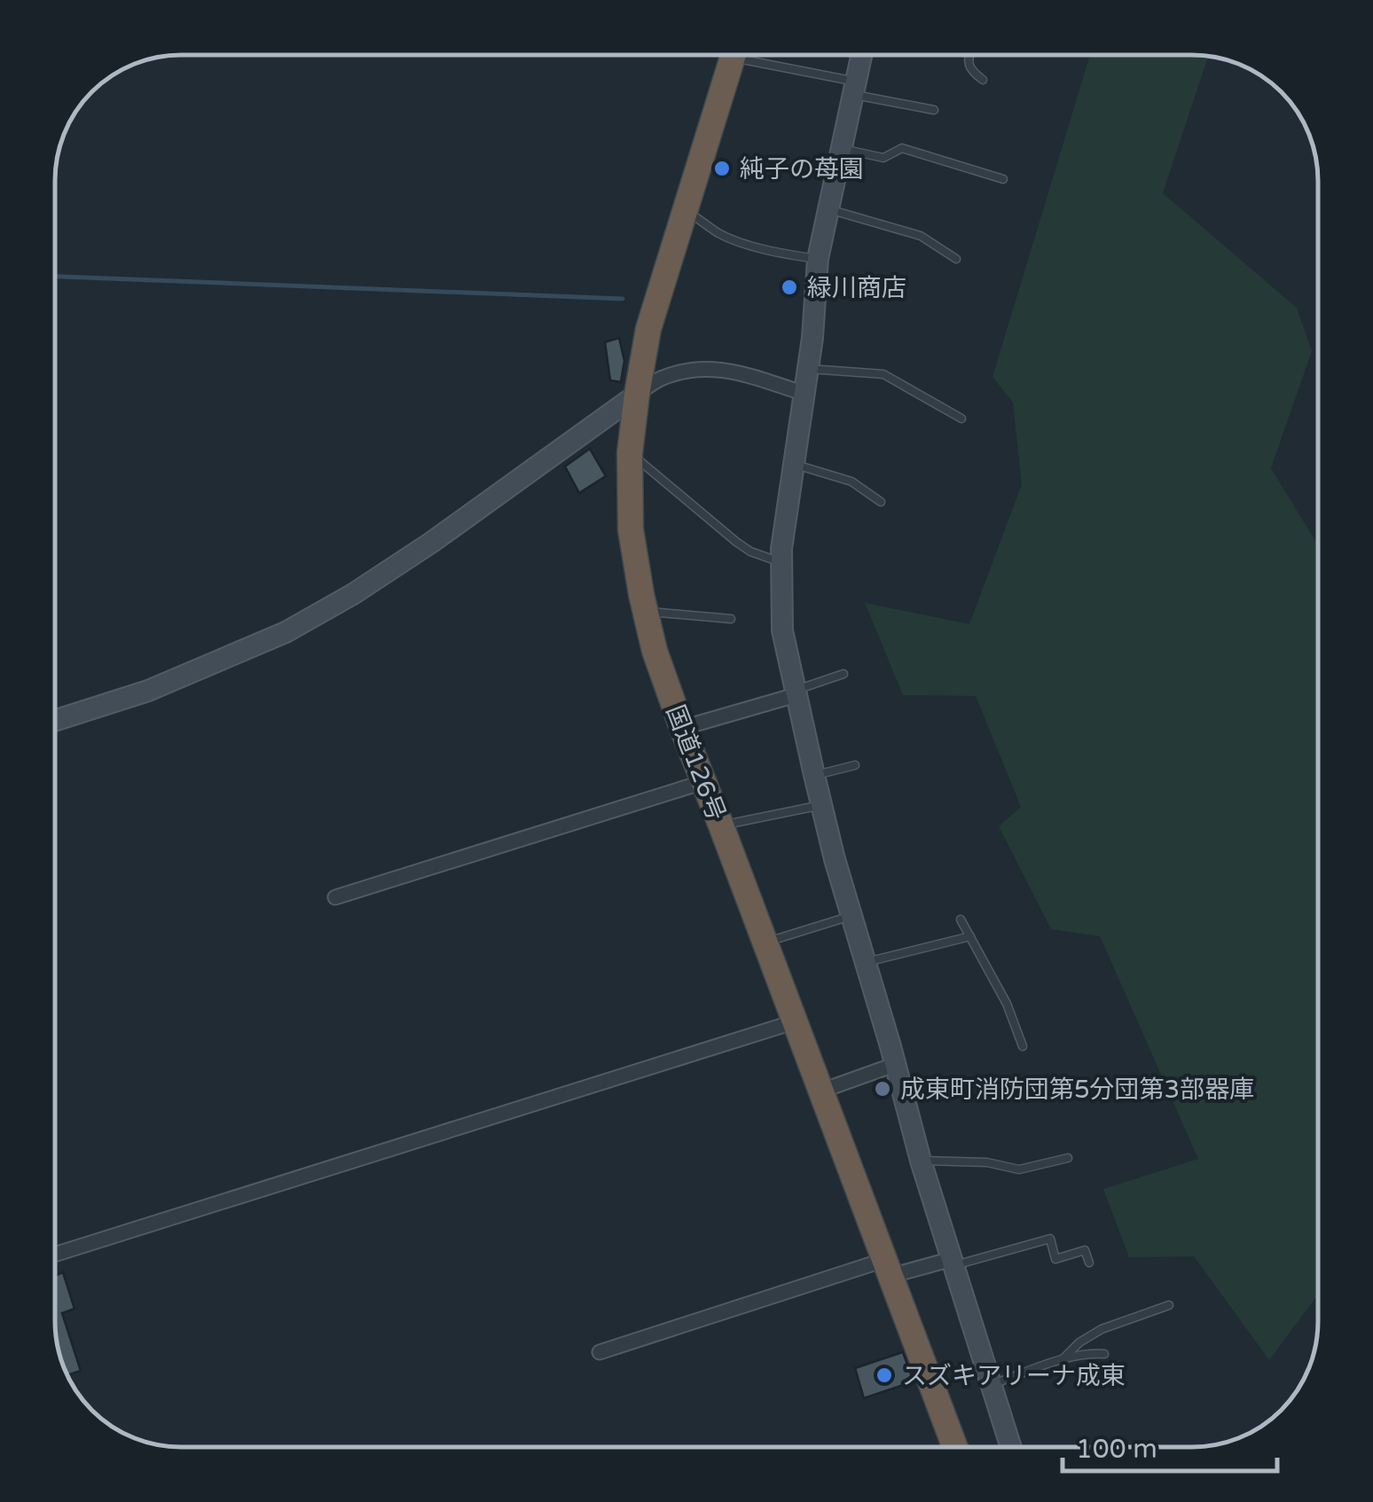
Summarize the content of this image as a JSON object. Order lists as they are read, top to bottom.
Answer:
{
  "streets": {
    "highway": ["国道126号"]
  },
  "places": [
    "純子の苺園",
    "緑川商店",
    "成東町消防団第5分団第3部器庫",
    "スズキアリーナ成東"
  ],
  "scale_bar": "100 m"
}
